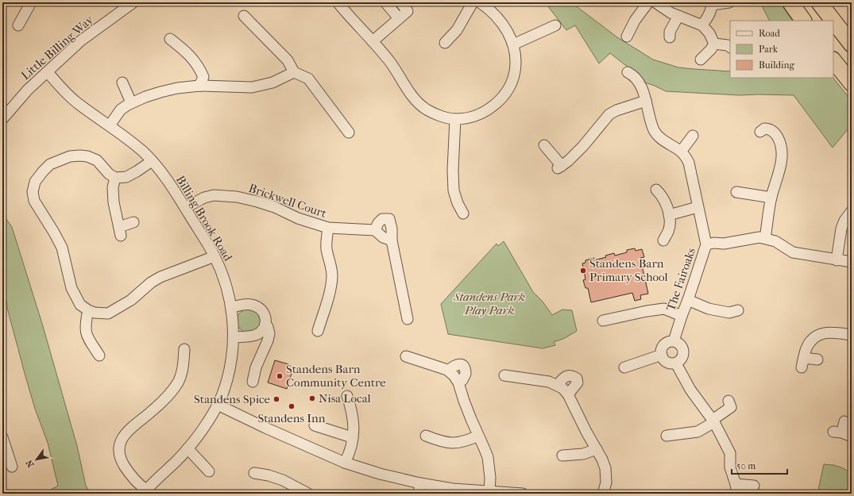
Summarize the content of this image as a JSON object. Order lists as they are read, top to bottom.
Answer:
{
  "streets": {
    "street": [
      "Little Billing Way",
      "Brickwell Court",
      "Billing Brook Road",
      "The Fairoaks"
    ]
  },
  "crossings": [
    ["Little Billing Way", "Billing Brook Road"],
    ["Brickwell Court", "Billing Brook Road"]
  ],
  "parks": ["Standens Park Play Park"],
  "places": [
    "Standens Barn Primary School",
    "Standens Barn Community Centre",
    "Nisa Local",
    "Standens Spice",
    "Standens Inn"
  ],
  "legend": ["Road", "Park", "Building"],
  "scale_bar": "50 m",
  "north": "bottom left"
}
